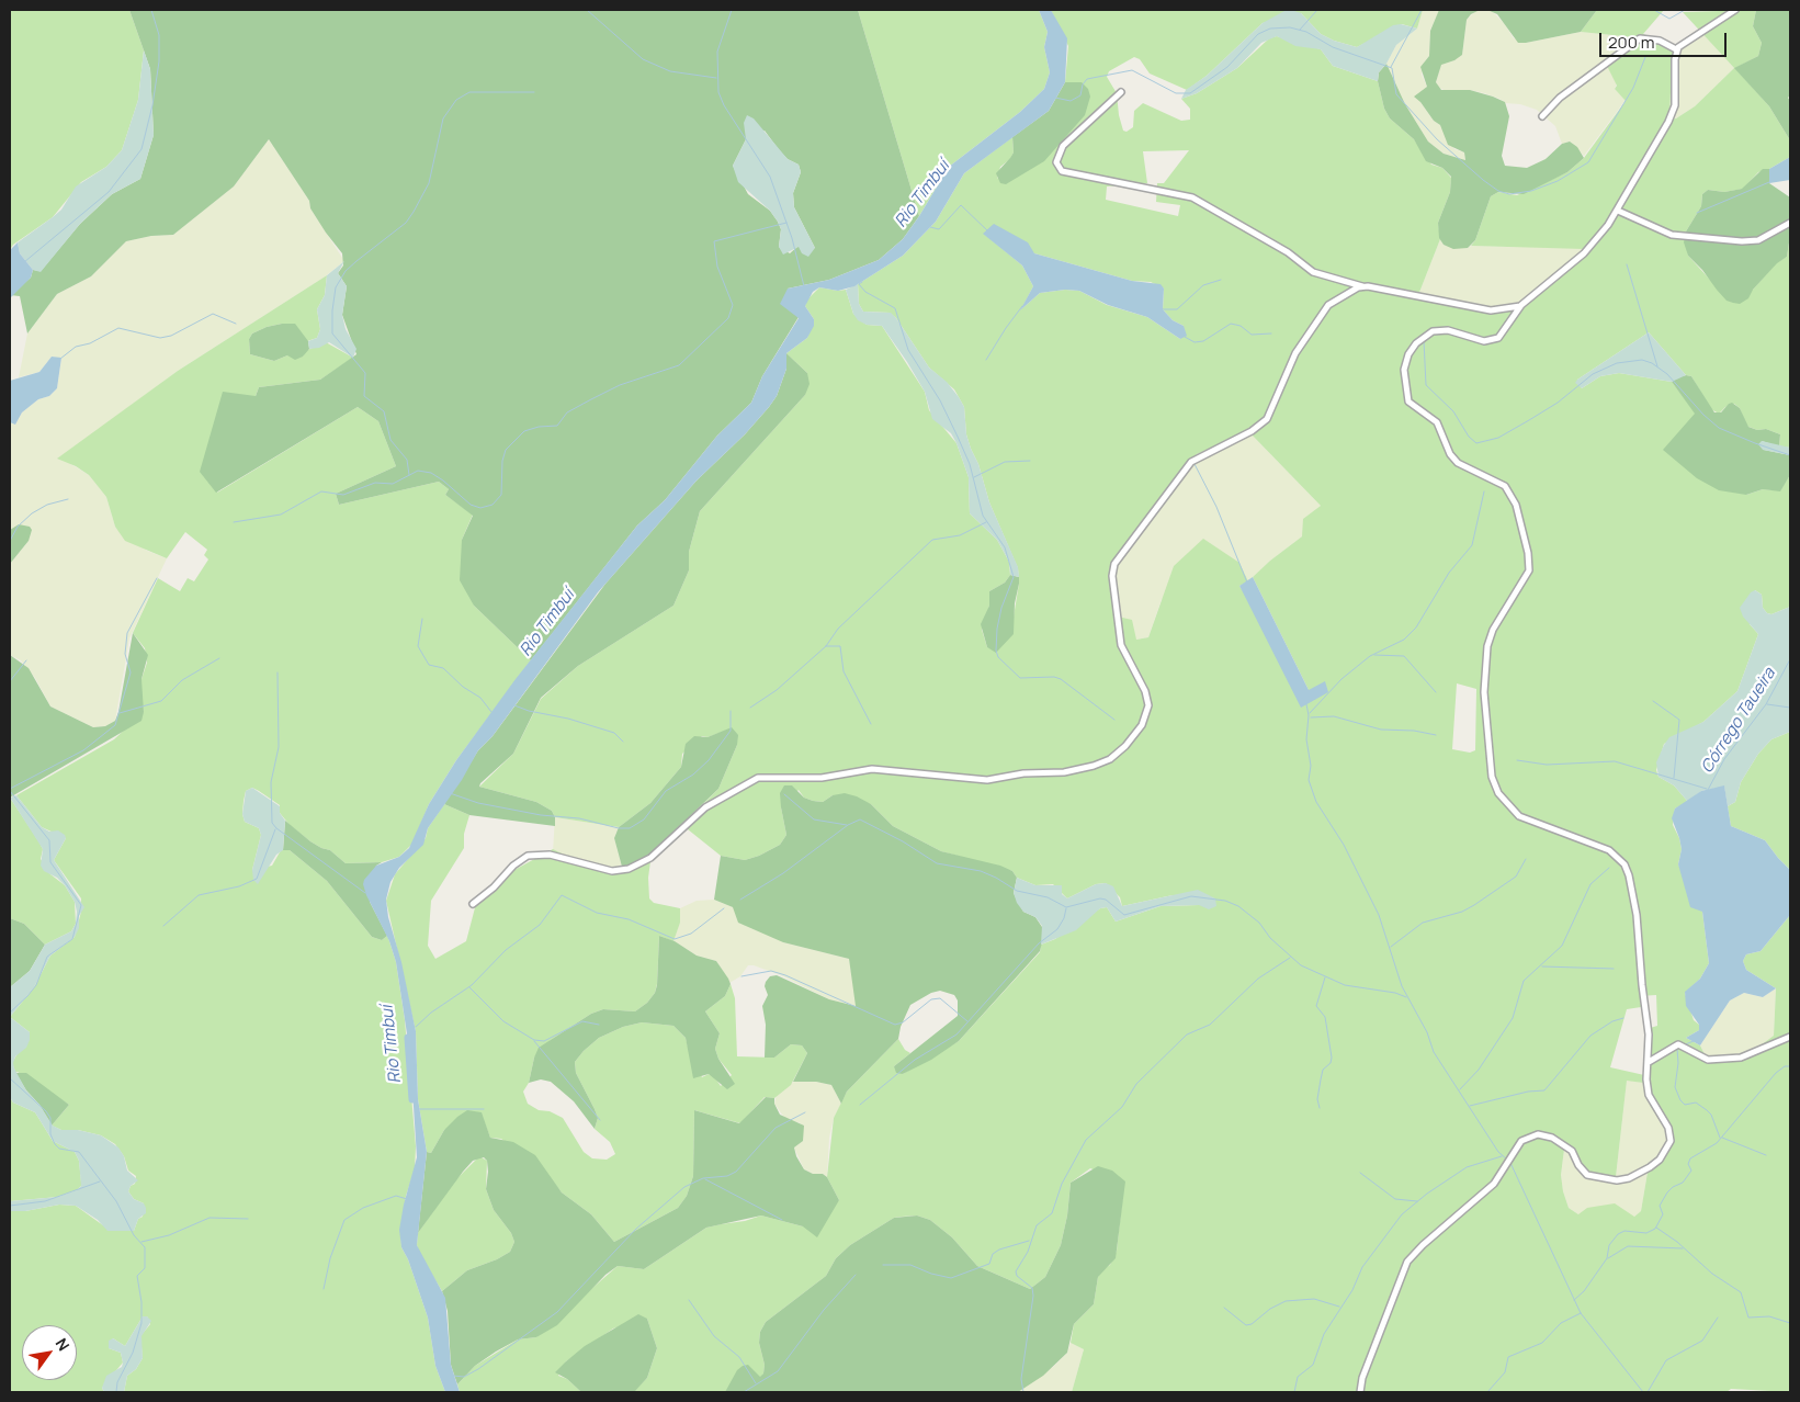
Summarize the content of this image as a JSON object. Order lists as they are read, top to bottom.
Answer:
{
  "water": ["Rio Timbuí", "Córrego Taueira"],
  "scale_bar": "200 m",
  "north": "top right"
}
